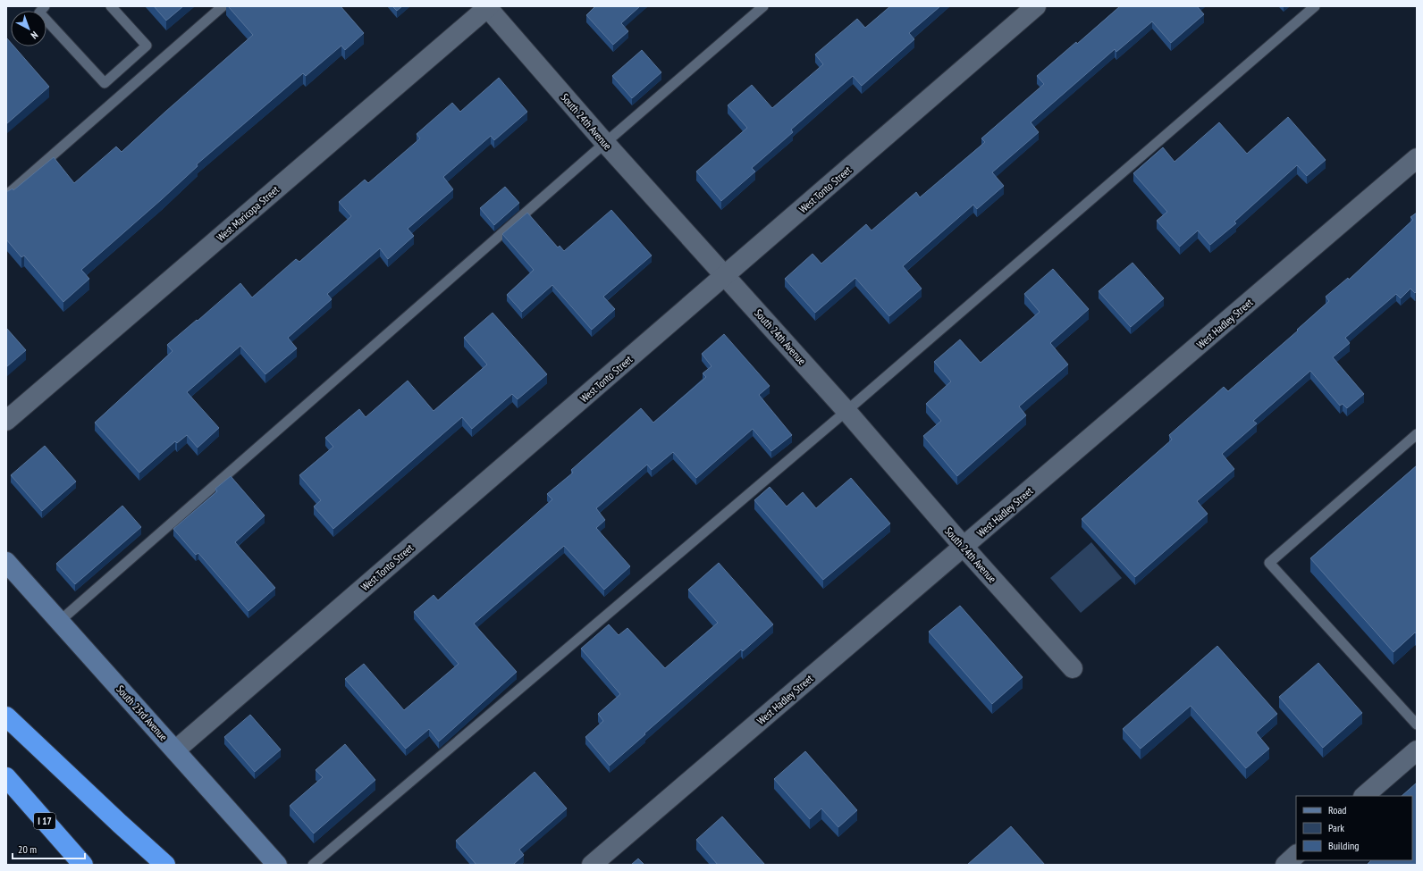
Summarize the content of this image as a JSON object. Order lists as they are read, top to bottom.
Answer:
{
  "streets": {
    "highway": ["I 17"],
    "main road": ["South 23rd Avenue"],
    "street": [
      "South 24th Avenue",
      "West Tonto Street",
      "West Maricopa Street",
      "West Hadley Street"
    ]
  },
  "crossings": [
    ["South 24th Avenue", "West Tonto Street"],
    ["South 24th Avenue", "West Maricopa Street"],
    ["South 24th Avenue", "West Hadley Street"],
    ["West Tonto Street", "South 23rd Avenue"]
  ],
  "legend": ["Road", "Park", "Building"],
  "scale_bar": "20 m",
  "north": "bottom right"
}
